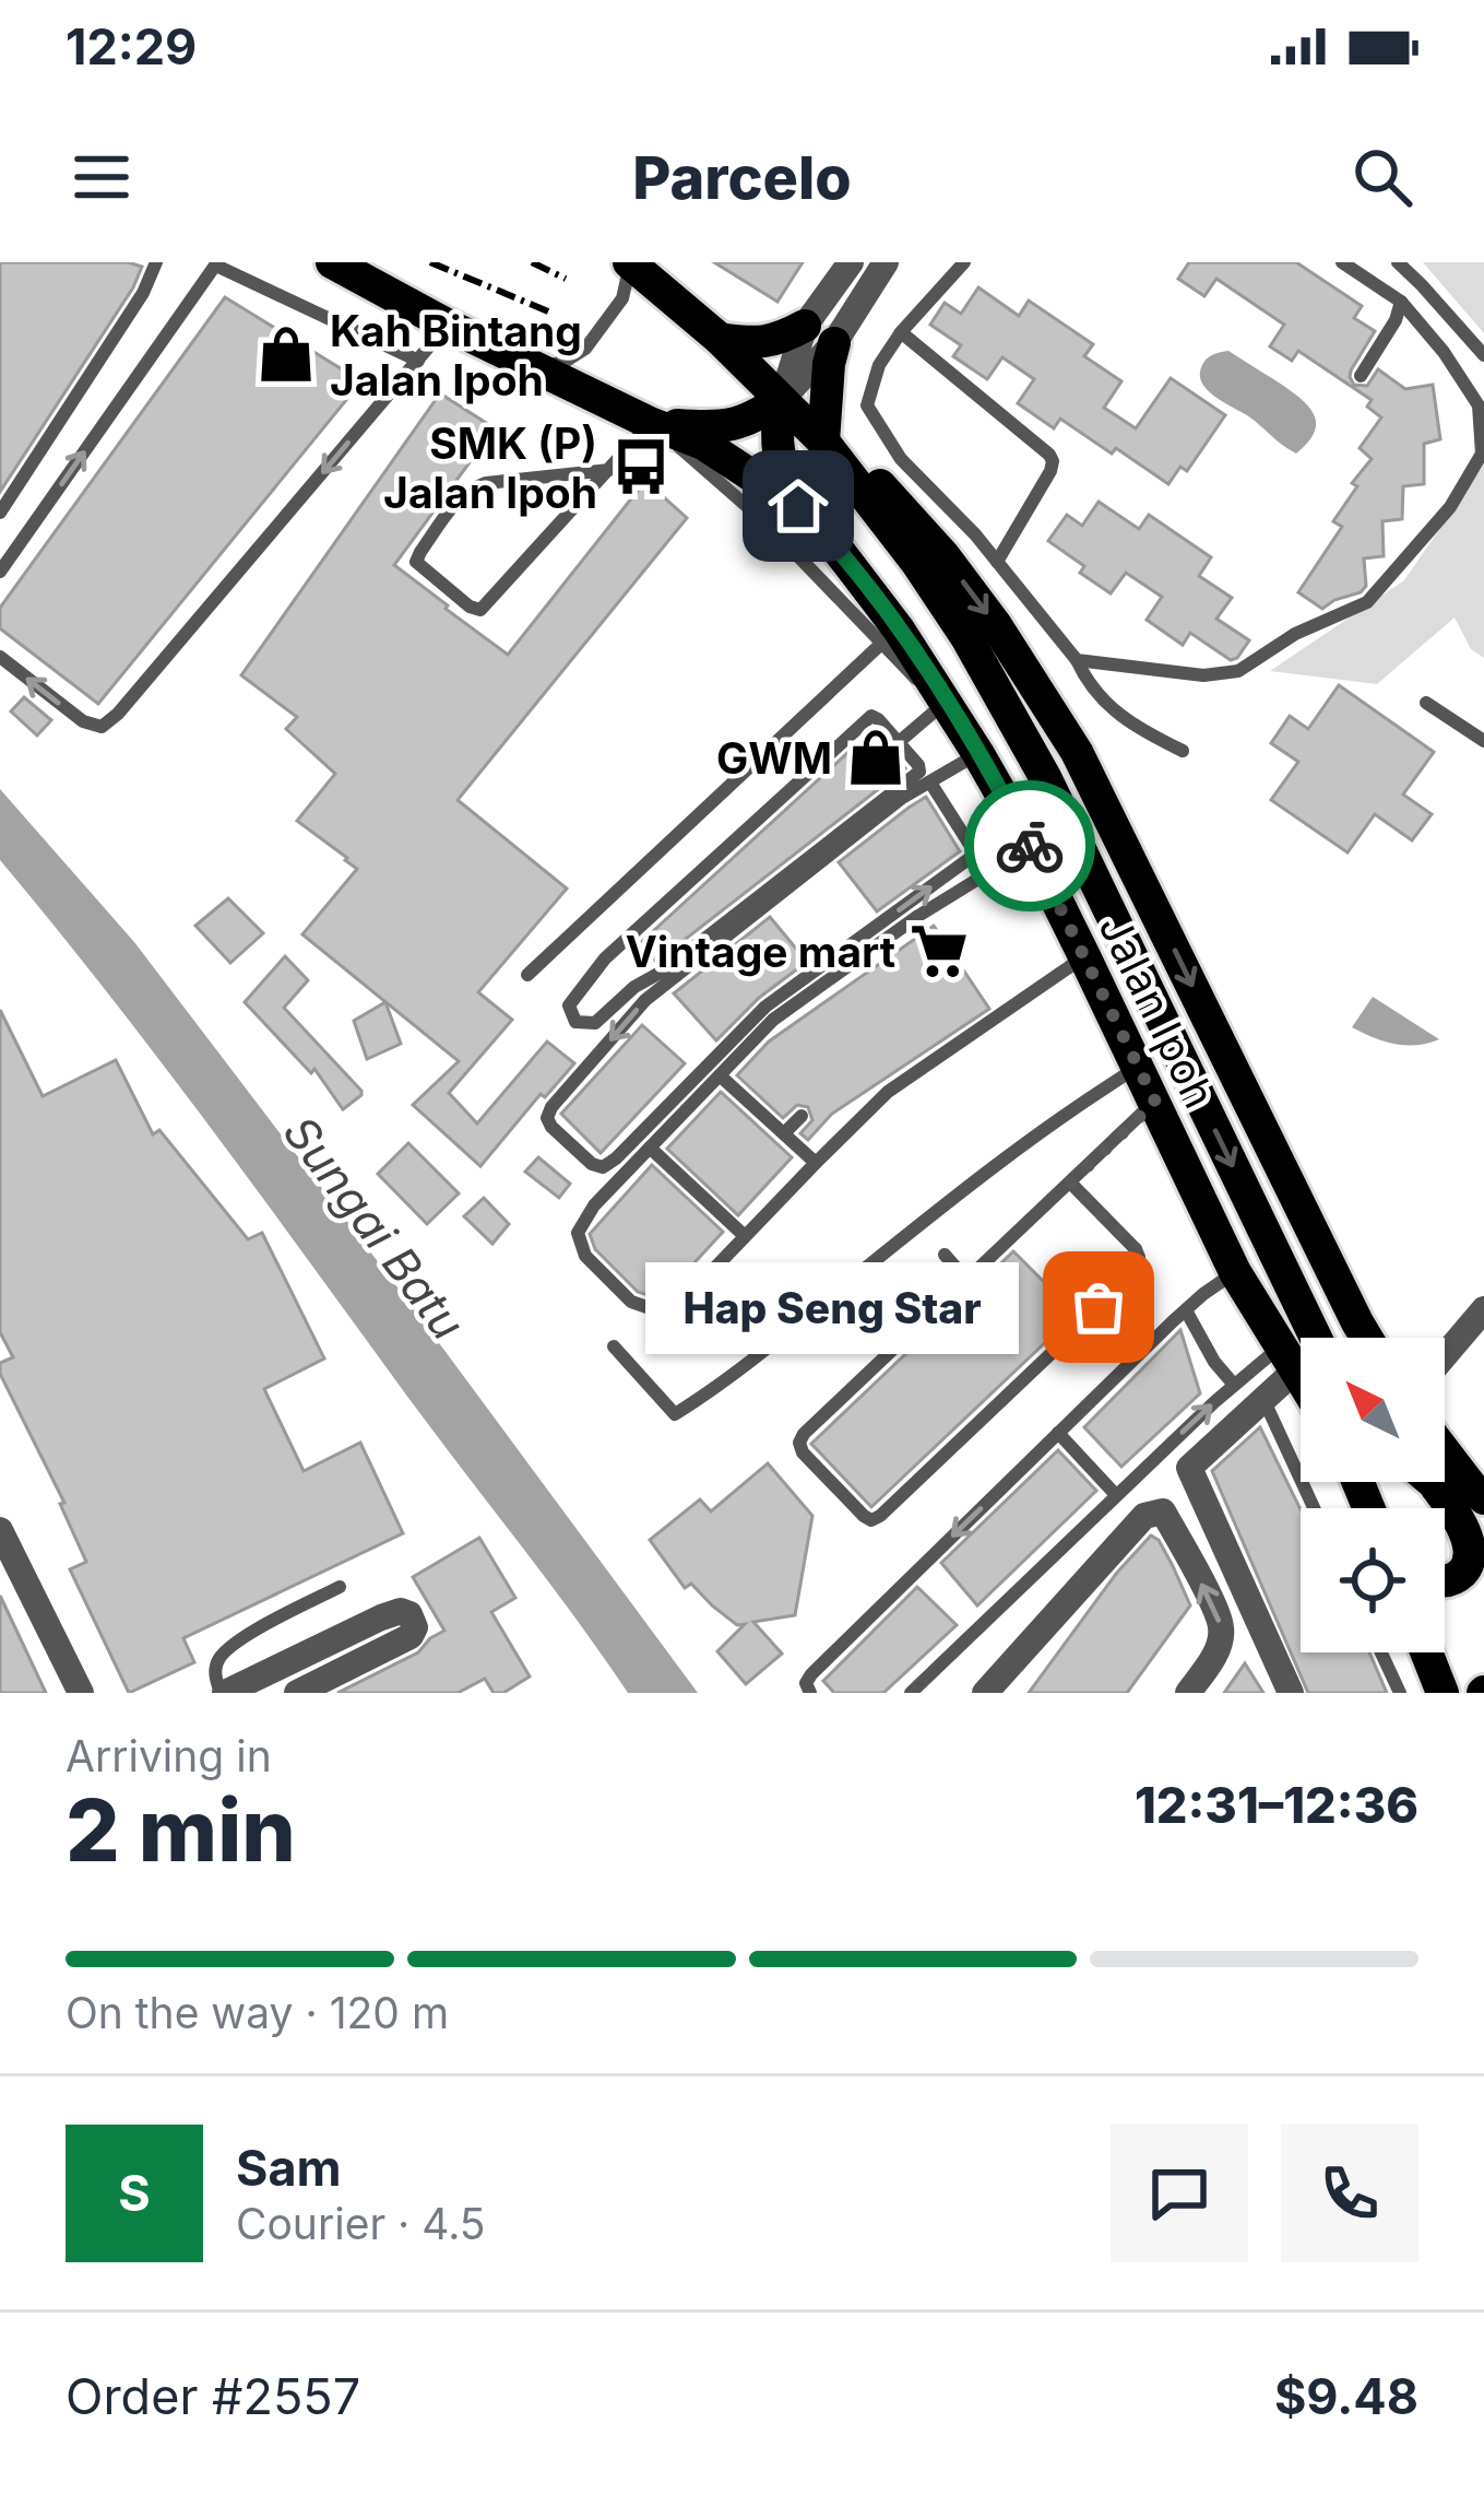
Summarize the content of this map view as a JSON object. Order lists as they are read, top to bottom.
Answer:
{
  "streets": {
    "main road": ["Jalan Ipoh"]
  },
  "water": ["Sungai Batu"],
  "places": {
    "shop": ["Kah Bintang Jalan Ipoh", "GWM"],
    "bus stop": ["SMK (P) Jalan Ipoh"],
    "supermarket": ["Vintage mart"],
    "other": ["Hap Seng Star"]
  },
  "north": "top left",
  "page": {
    "status": "12:29",
    "header": "Parcelo",
    "bubble": "Hap Seng Star",
    "heading": ["2 min", "Arriving in", "12:31–12:36"],
    "panel": [
      "Sam",
      "Courier · 4.5",
      "Order #2557",
      "$9.48"
    ],
    "bar": "On the way · 120 m",
    "round": "S"
  }
}
